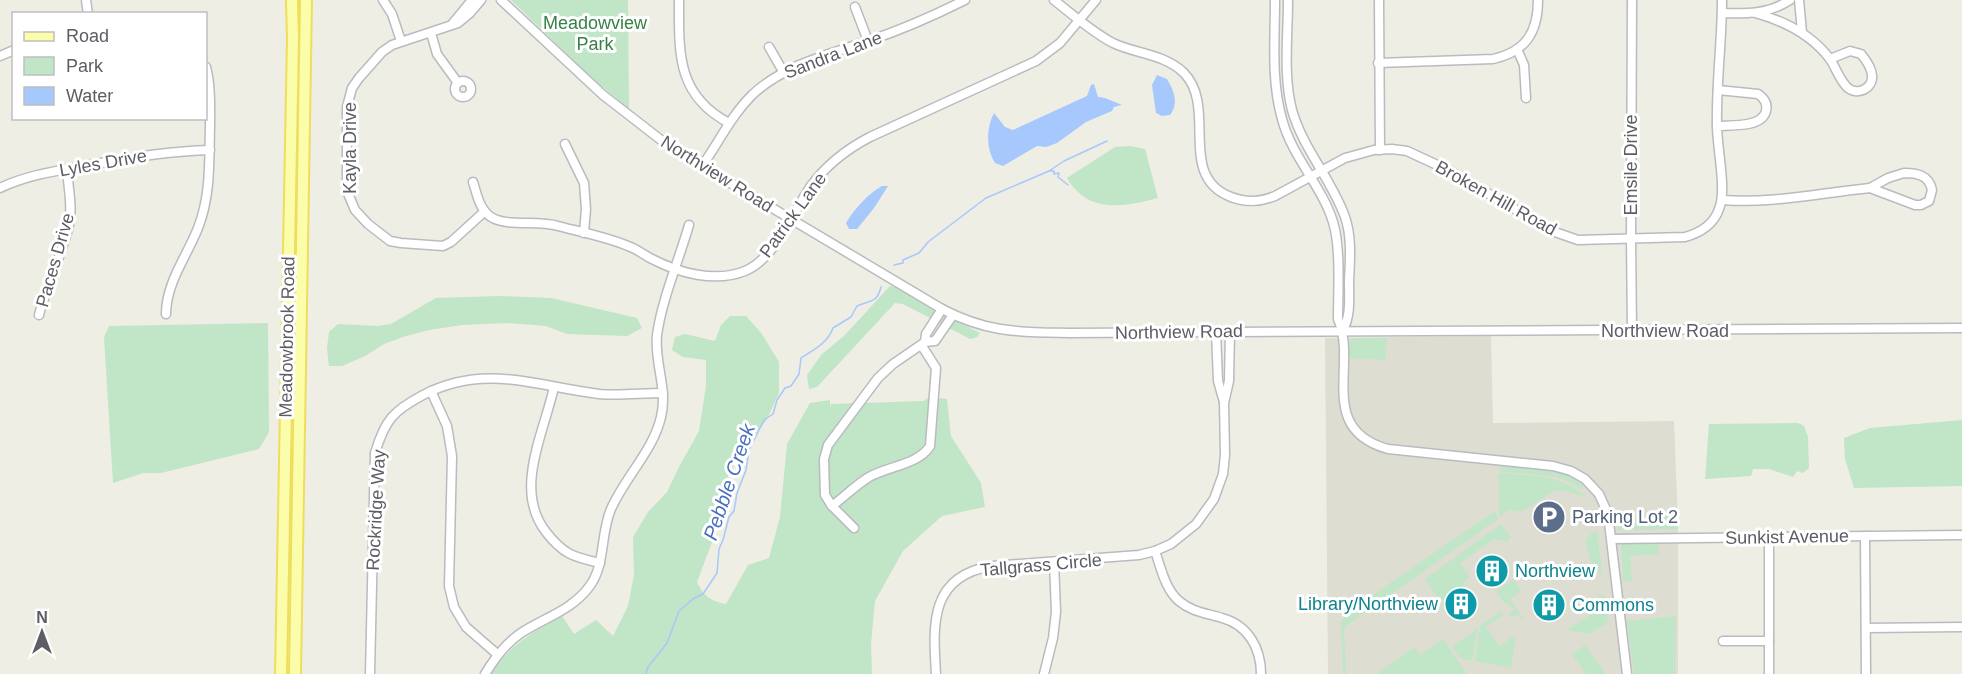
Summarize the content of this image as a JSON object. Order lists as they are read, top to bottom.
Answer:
{
  "streets": {
    "main road": ["Meadowbrook Road"],
    "street": [
      "Sandra Lane",
      "Kayla Drive",
      "Lyles Drive",
      "Emsile Drive",
      "Northview Road",
      "Broken Hill Road",
      "Patrick Lane",
      "Paces Drive",
      "Rockridge Way",
      "Sunkist Avenue",
      "Tallgrass Circle"
    ]
  },
  "crossings": [
    ["Sandra Lane", "Northview Road"],
    ["Kayla Drive", "Patrick Lane"],
    ["Lyles Drive", "Paces Drive"],
    ["Emsile Drive", "Northview Road"],
    ["Emsile Drive", "Broken Hill Road"],
    ["Northview Road", "Patrick Lane"],
    ["Northview Road", "Tallgrass Circle"]
  ],
  "water": ["Pebble Creek"],
  "parks": ["Meadowview Park"],
  "places": {
    "parking": ["Parking Lot 2"],
    "building": ["Northview", "Library/Northview", "Commons"]
  },
  "legend": ["Road", "Park", "Water"],
  "north": "top"
}
